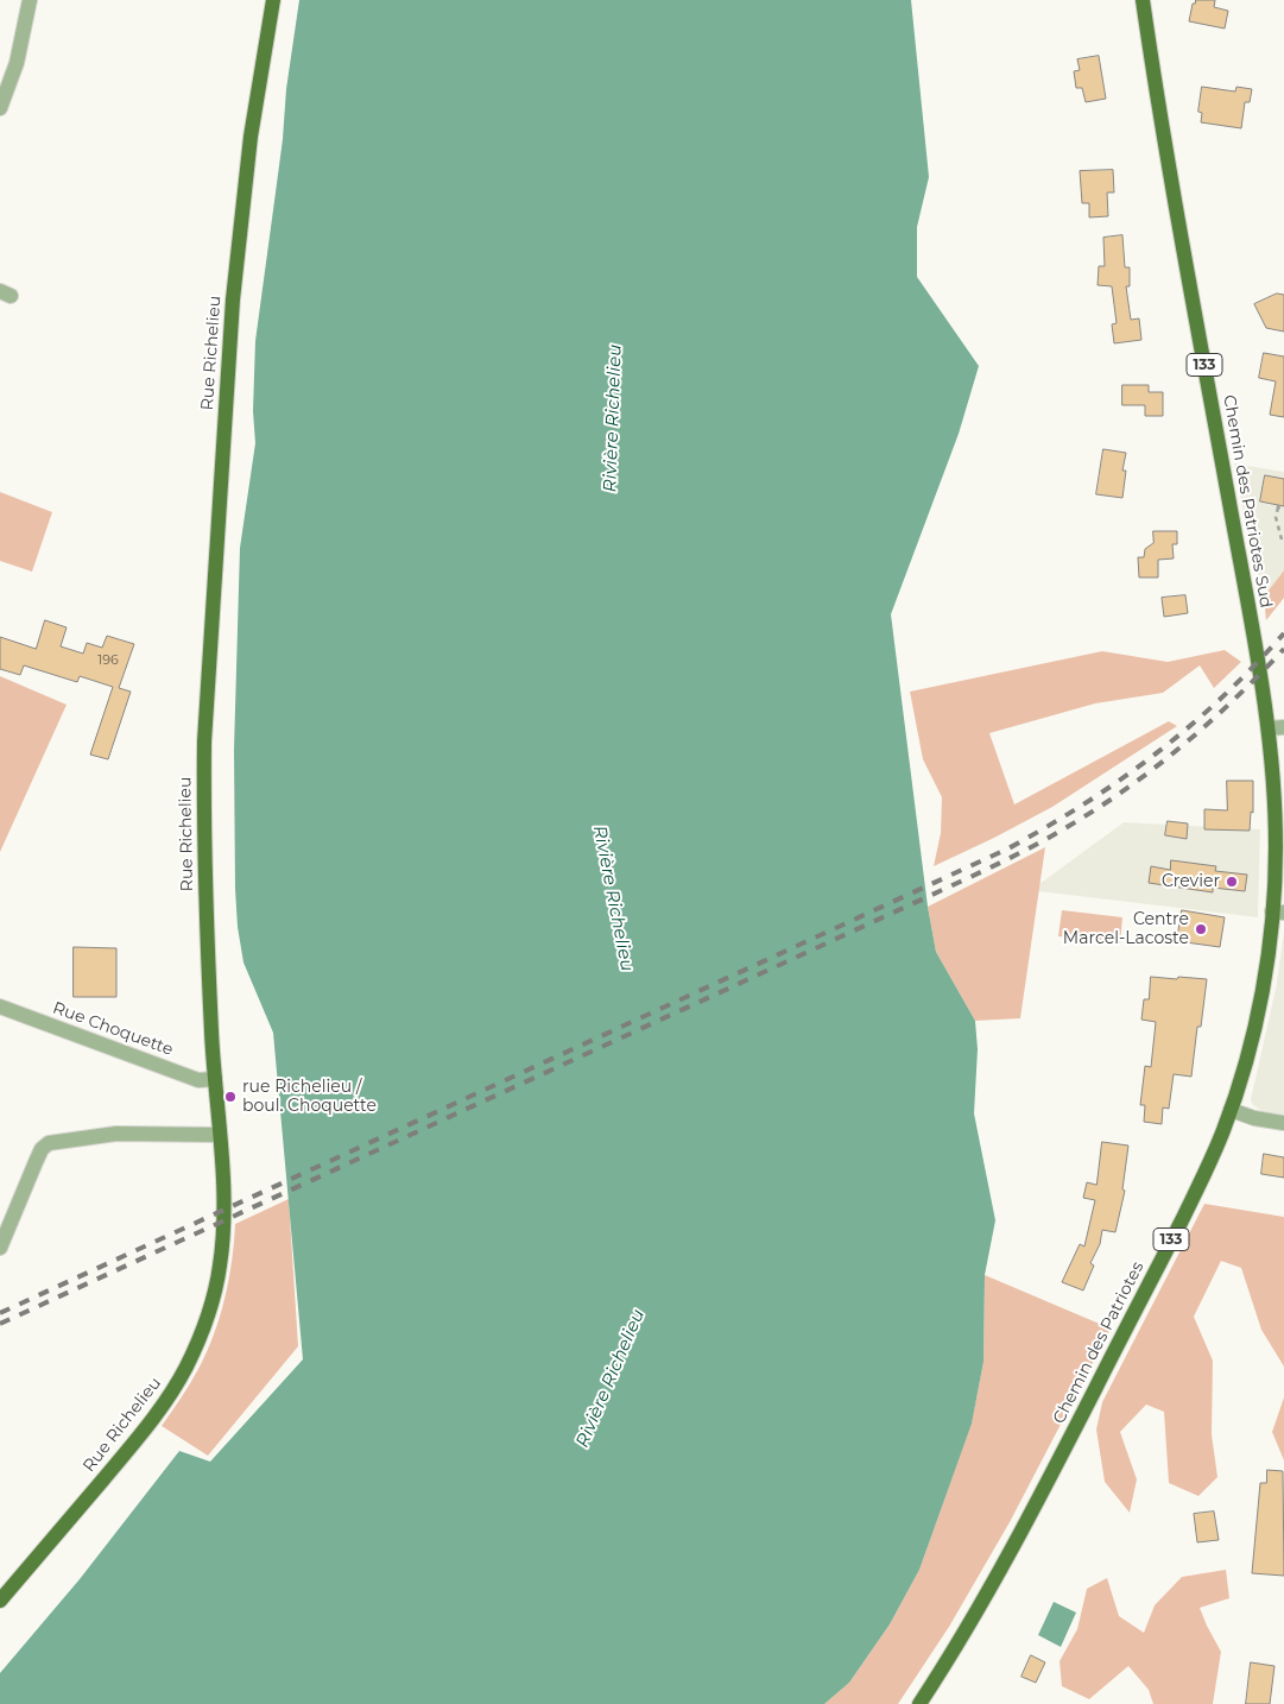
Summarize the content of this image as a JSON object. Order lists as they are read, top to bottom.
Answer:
{
  "streets": {
    "main road": [
      "Rue Richelieu",
      "133",
      "Chemin des Patriotes Sud",
      "Chemin des Patriotes"
    ],
    "street": ["Rue Choquette"]
  },
  "crossings": [
    ["Rue Richelieu", "Rue Choquette"],
    ["Chemin des Patriotes Sud", "Chemin des Patriotes"]
  ],
  "water": ["Rivière Richelieu"],
  "places": ["Crevier", "Centre Marcel-Lacoste", "rue Richelieu / boul. Choquette"],
  "house_numbers": ["196"]
}
